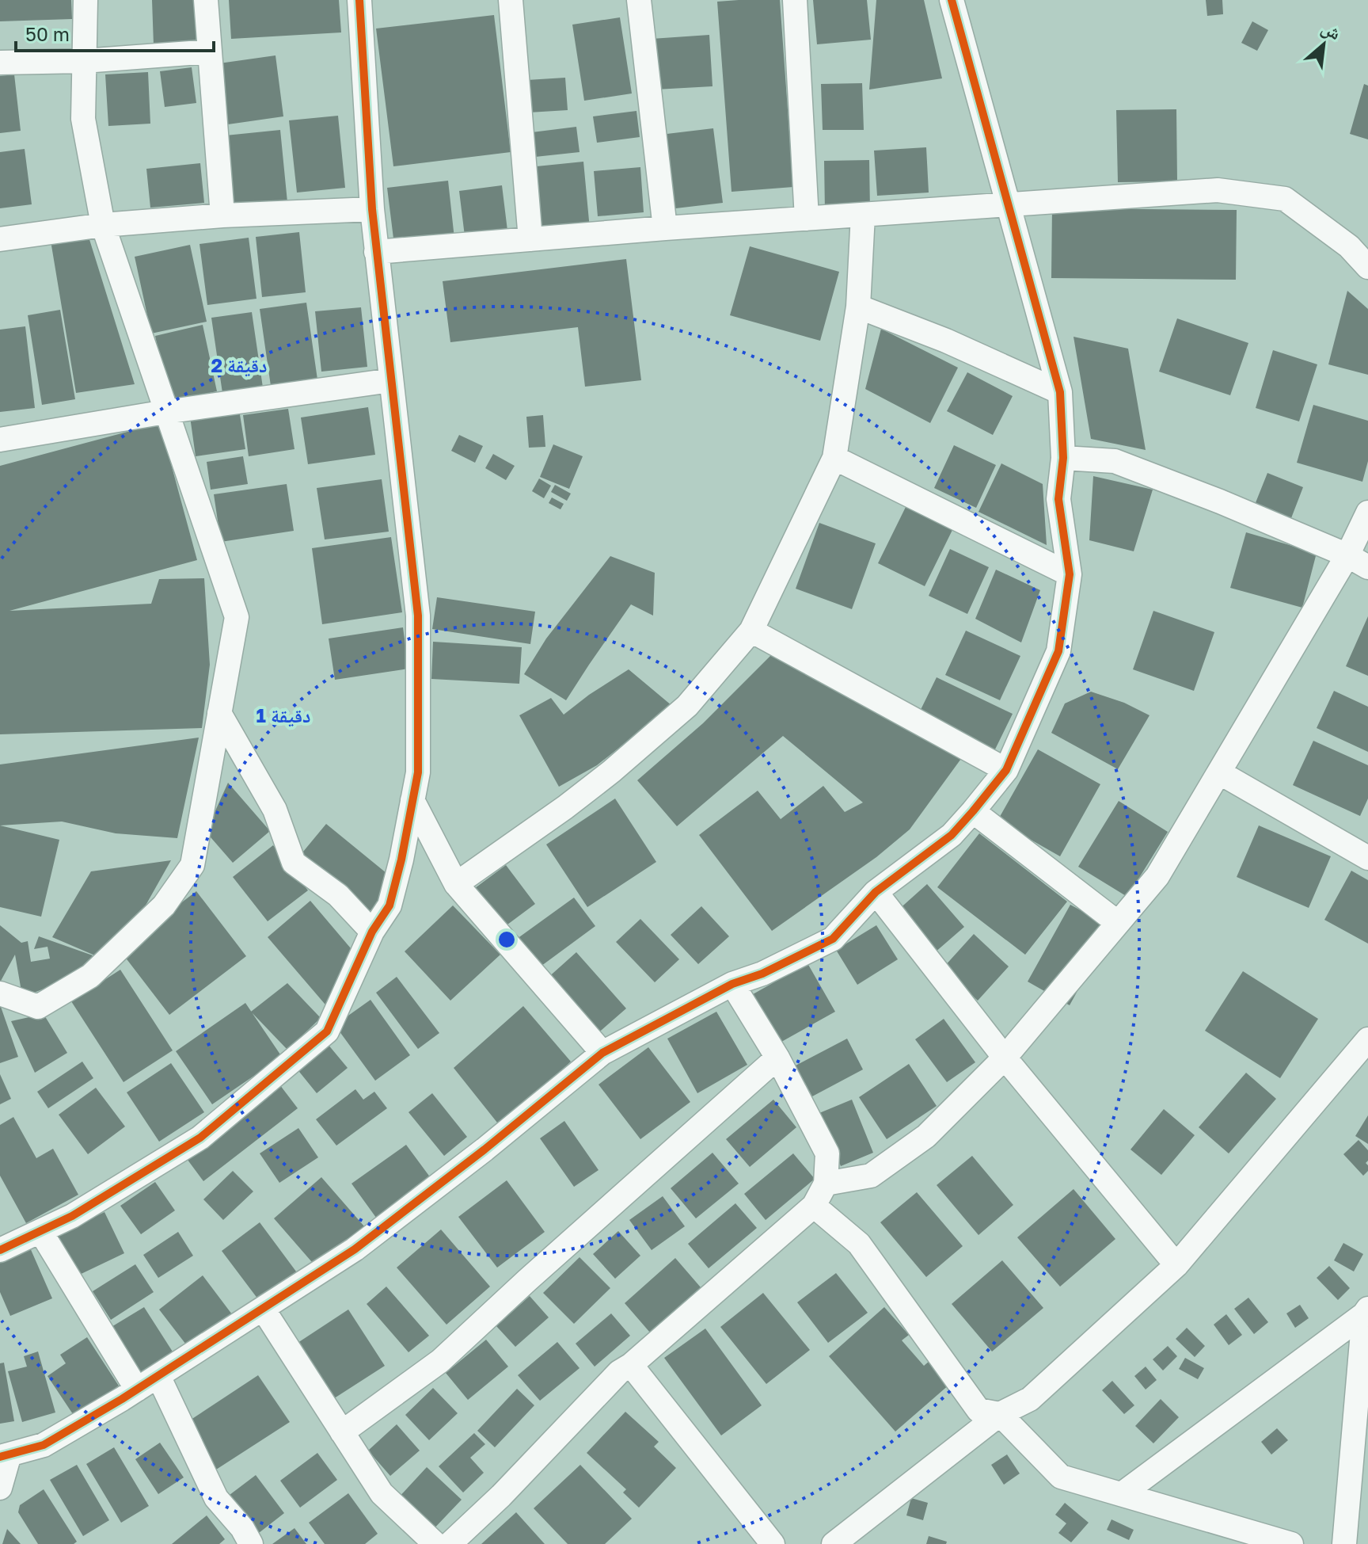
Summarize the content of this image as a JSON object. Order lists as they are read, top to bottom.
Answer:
{
  "scale_bar": "50 m",
  "north": "top right",
  "rings": ["2 دقيقة", "1 دقيقة"]
}
